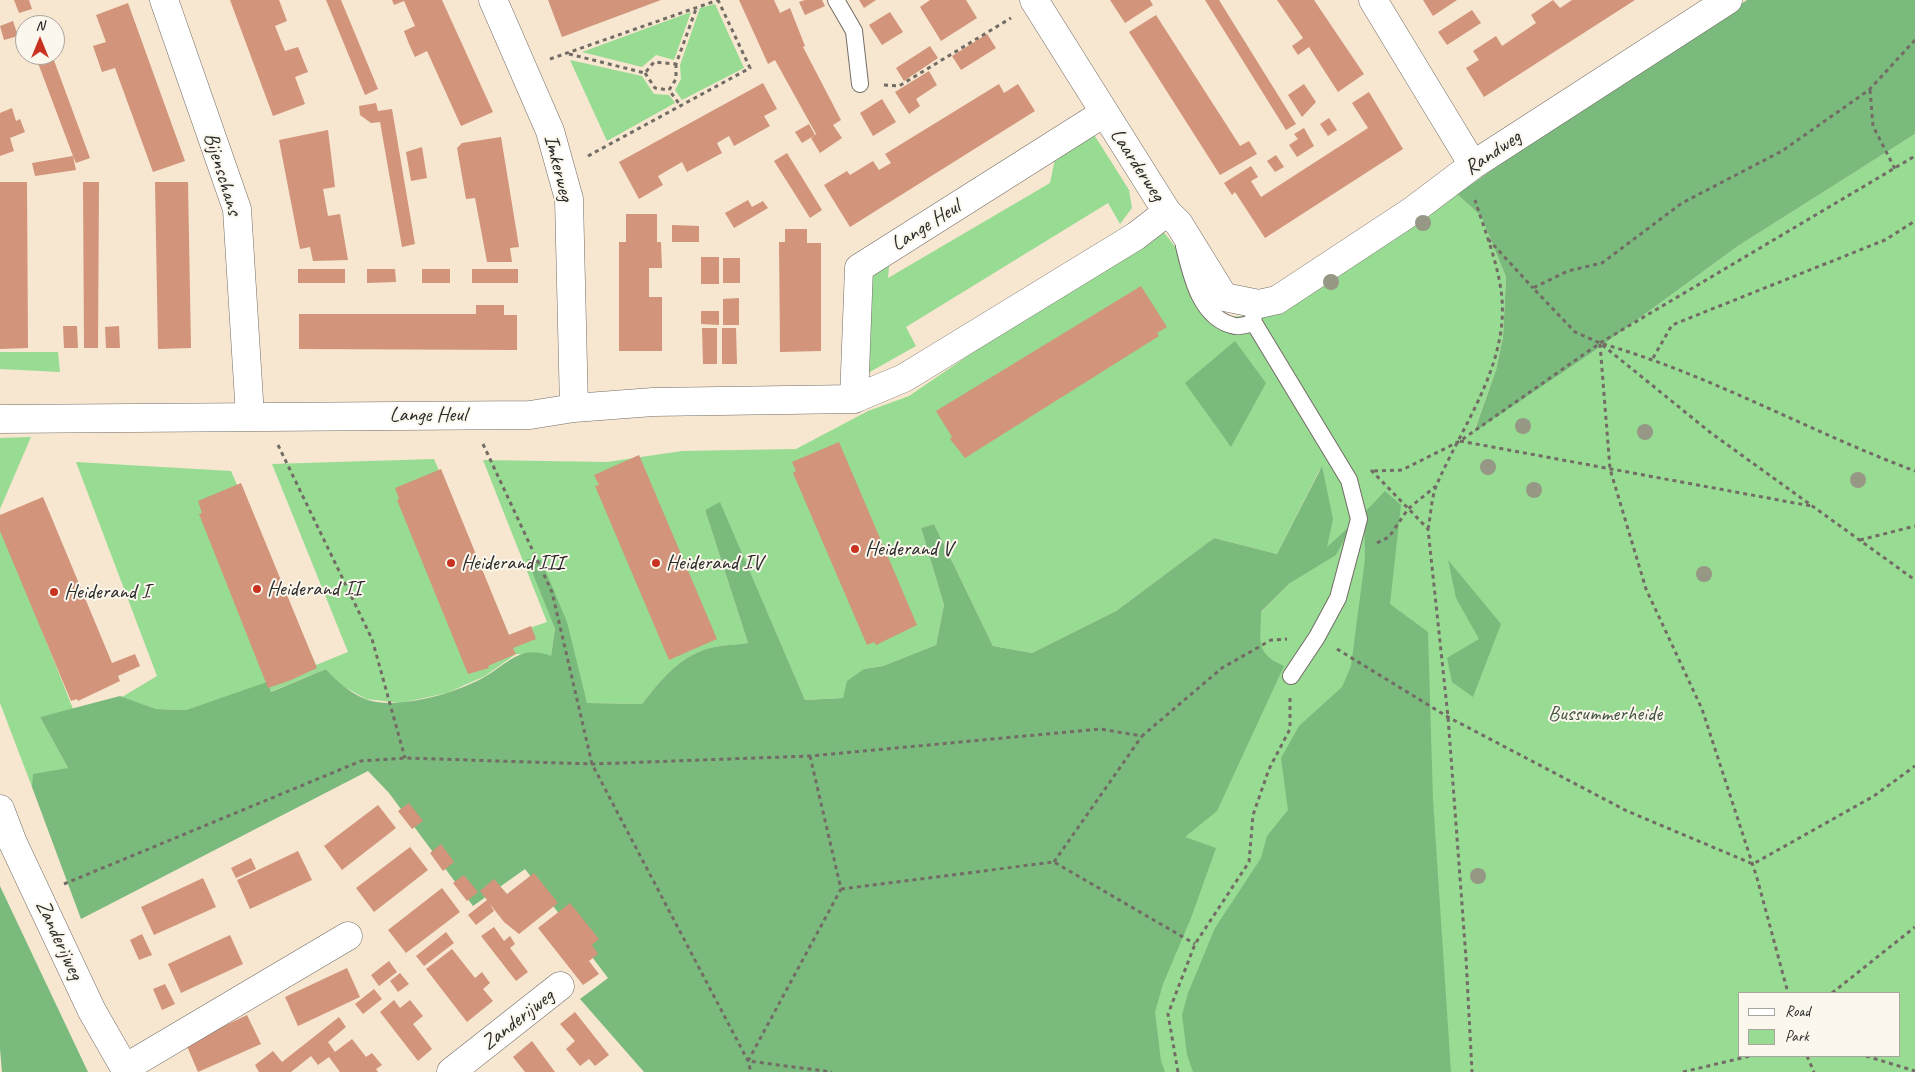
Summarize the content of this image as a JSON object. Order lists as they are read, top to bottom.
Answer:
{
  "streets": {
    "street": [
      "Randweg",
      "Laarderweg",
      "Imkerweg",
      "Bijenschans",
      "Lange Heul",
      "Zanderijweg"
    ]
  },
  "crossings": [
    ["Randweg", "Laarderweg"],
    ["Laarderweg", "Lange Heul"],
    ["Imkerweg", "Lange Heul"],
    ["Bijenschans", "Lange Heul"]
  ],
  "parks": ["Bussummerheide"],
  "places": [
    "Heiderand V",
    "Heiderand III",
    "Heiderand IV",
    "Heiderand II",
    "Heiderand I"
  ],
  "legend": ["Road", "Park"],
  "north": "top"
}
